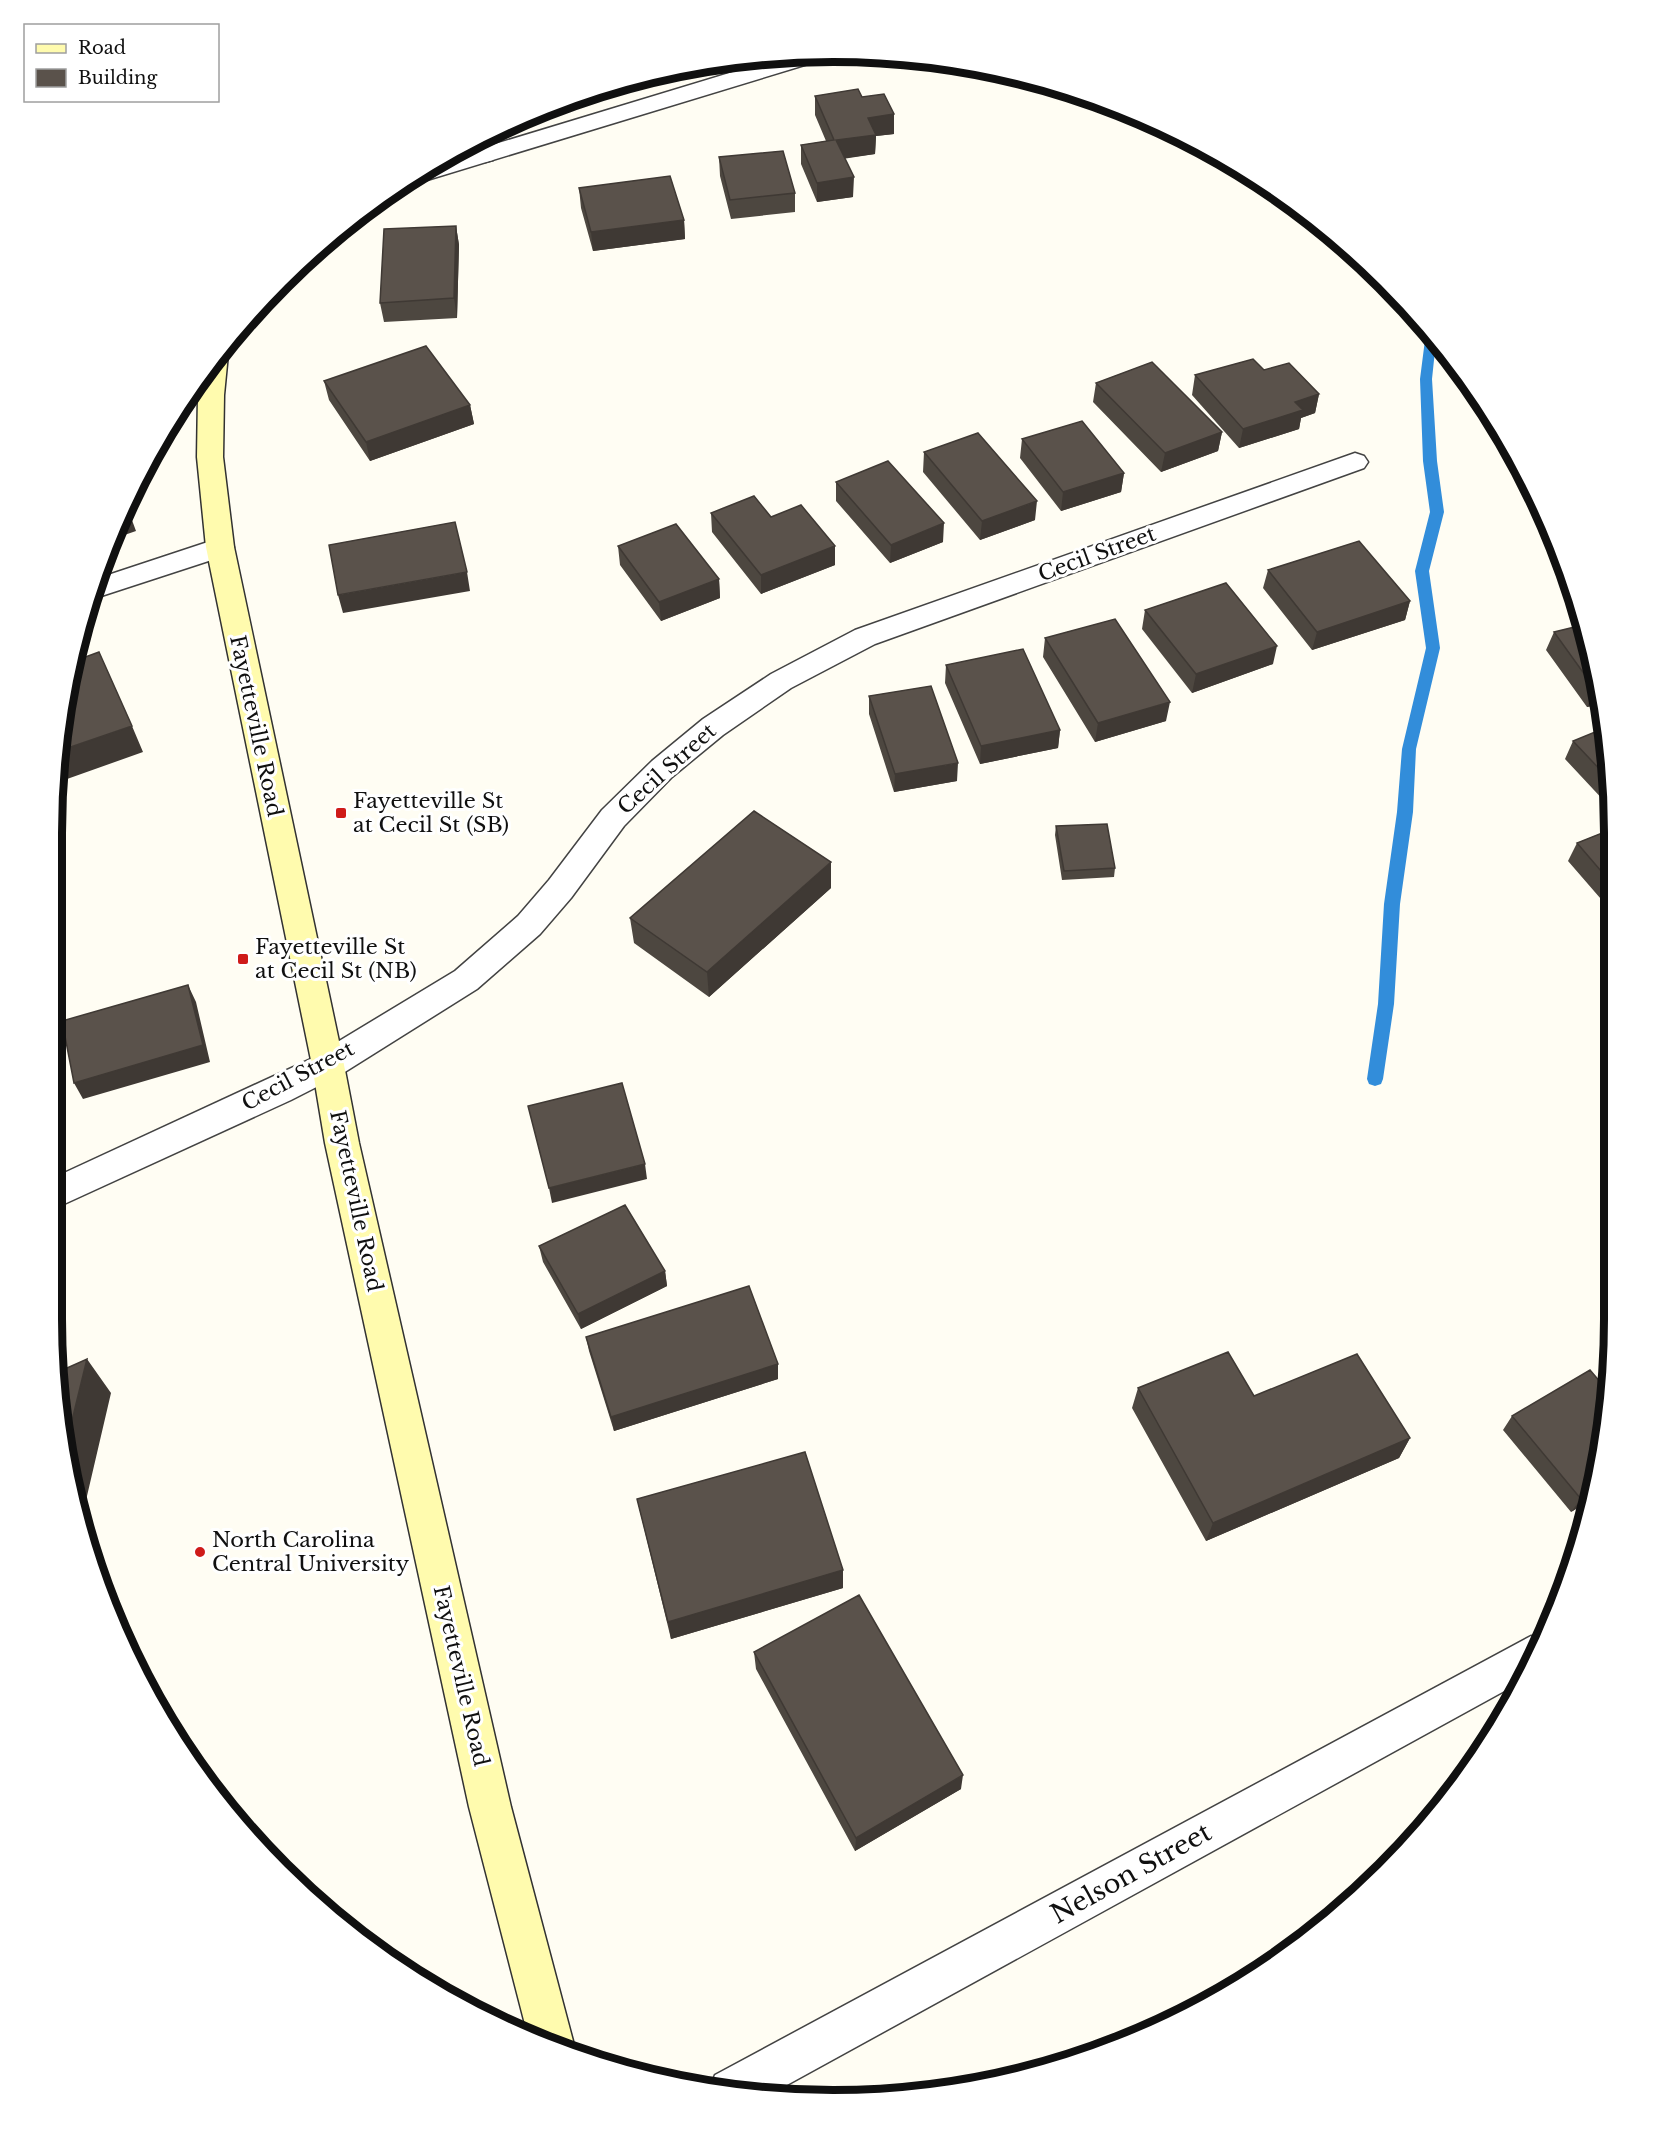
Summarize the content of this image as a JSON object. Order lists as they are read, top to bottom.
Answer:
{
  "streets": {
    "main road": ["Fayetteville Road"],
    "street": ["Cecil Street", "Nelson Street"]
  },
  "crossings": [
    ["Cecil Street", "Fayetteville Road"]
  ],
  "places": {
    "transit": ["Fayetteville St at Cecil St (SB)", "Fayetteville St at Cecil St (NB)"],
    "other": ["North Carolina Central University"]
  },
  "legend": ["Road", "Building"]
}
